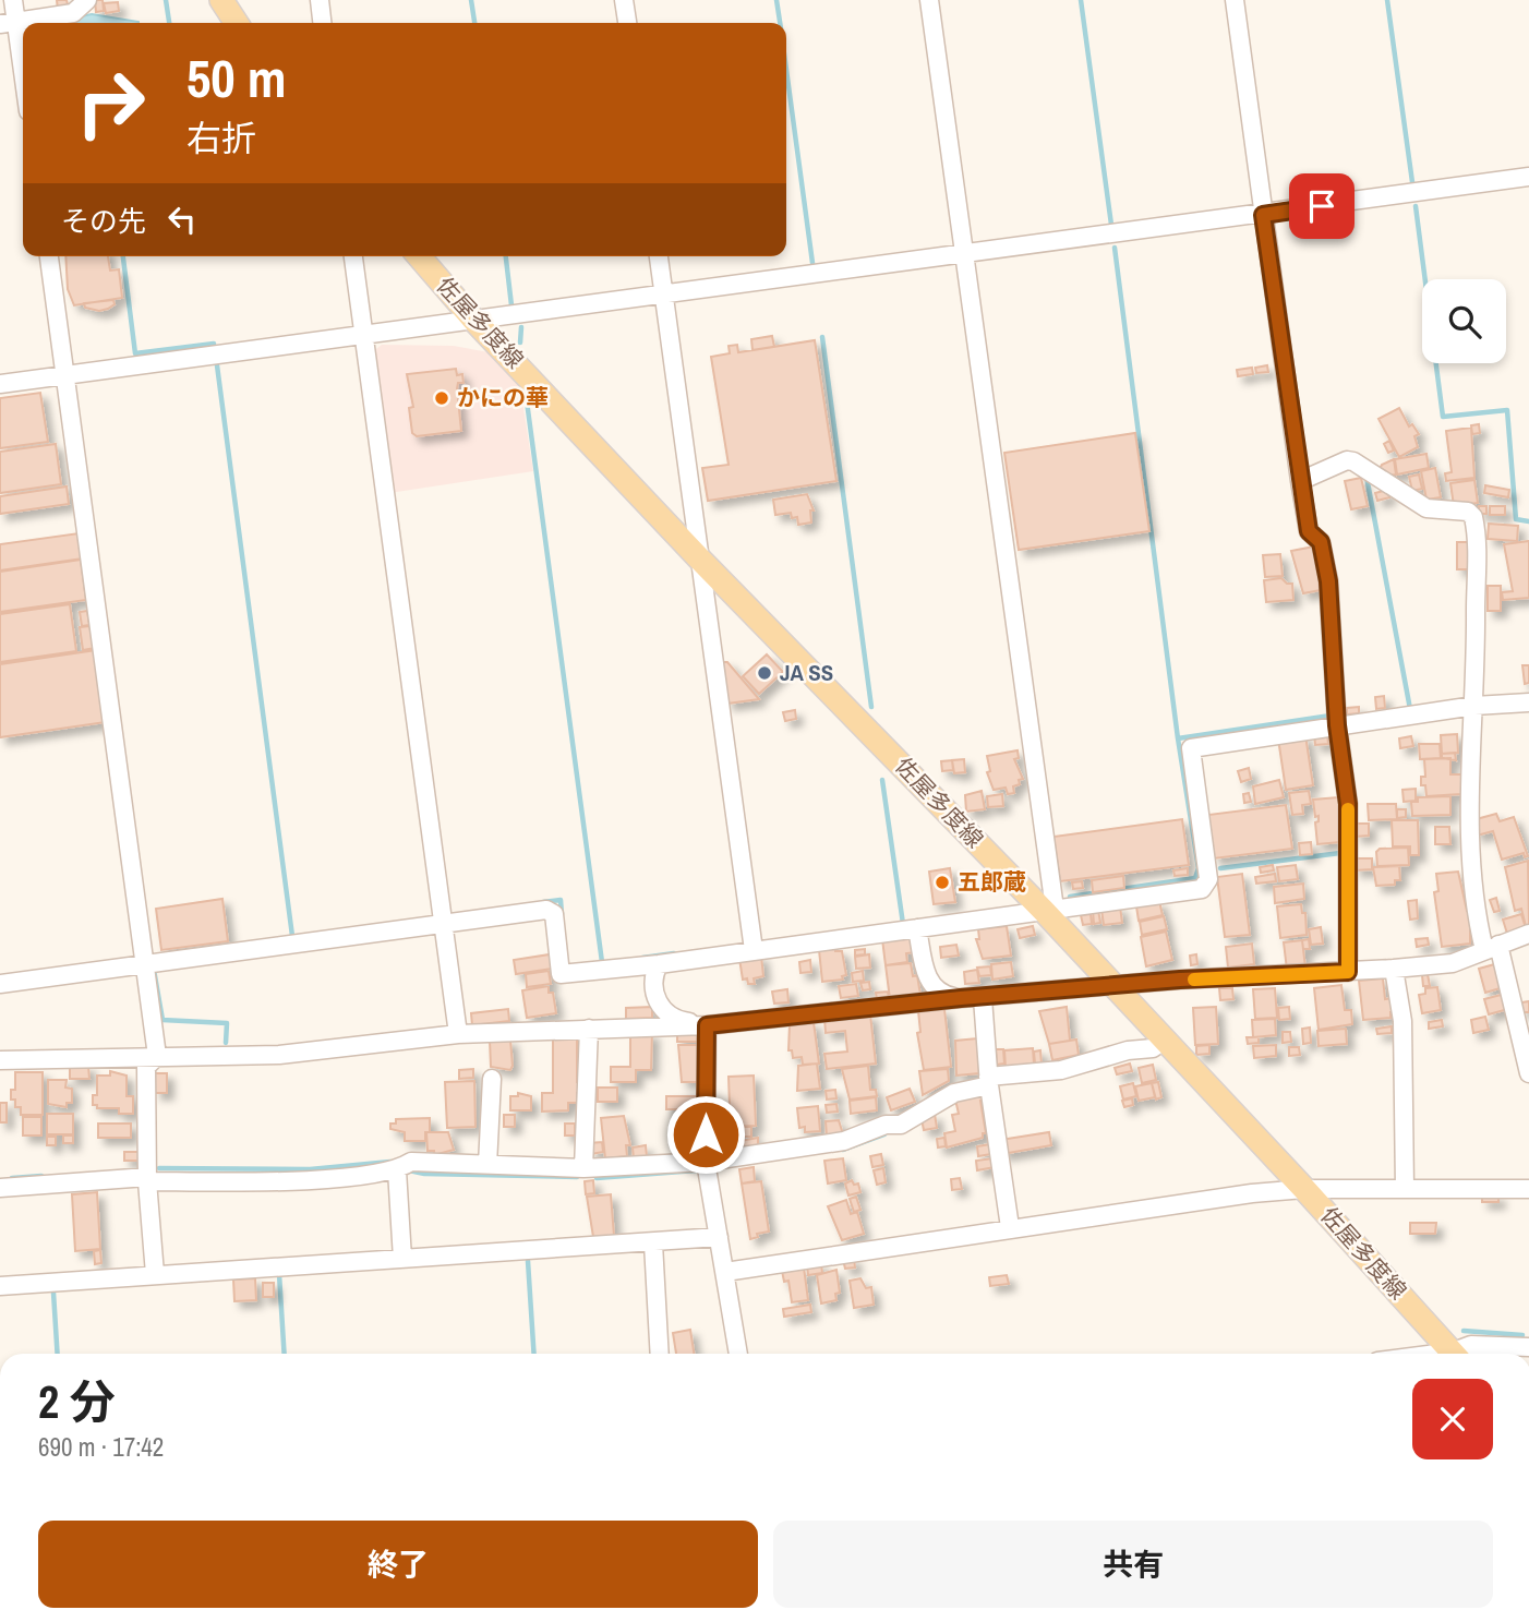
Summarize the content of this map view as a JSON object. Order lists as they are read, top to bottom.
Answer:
{
  "streets": {
    "main road": ["佐屋多度線"]
  },
  "places": ["かにの華", "JA SS", "五郎蔵"],
  "page": {
    "turn": ["50 m", "右折"],
    "then": "その先",
    "heading": ["2 分", "690 m · 17:42"],
    "buttons": ["終了", "共有"]
  }
}
